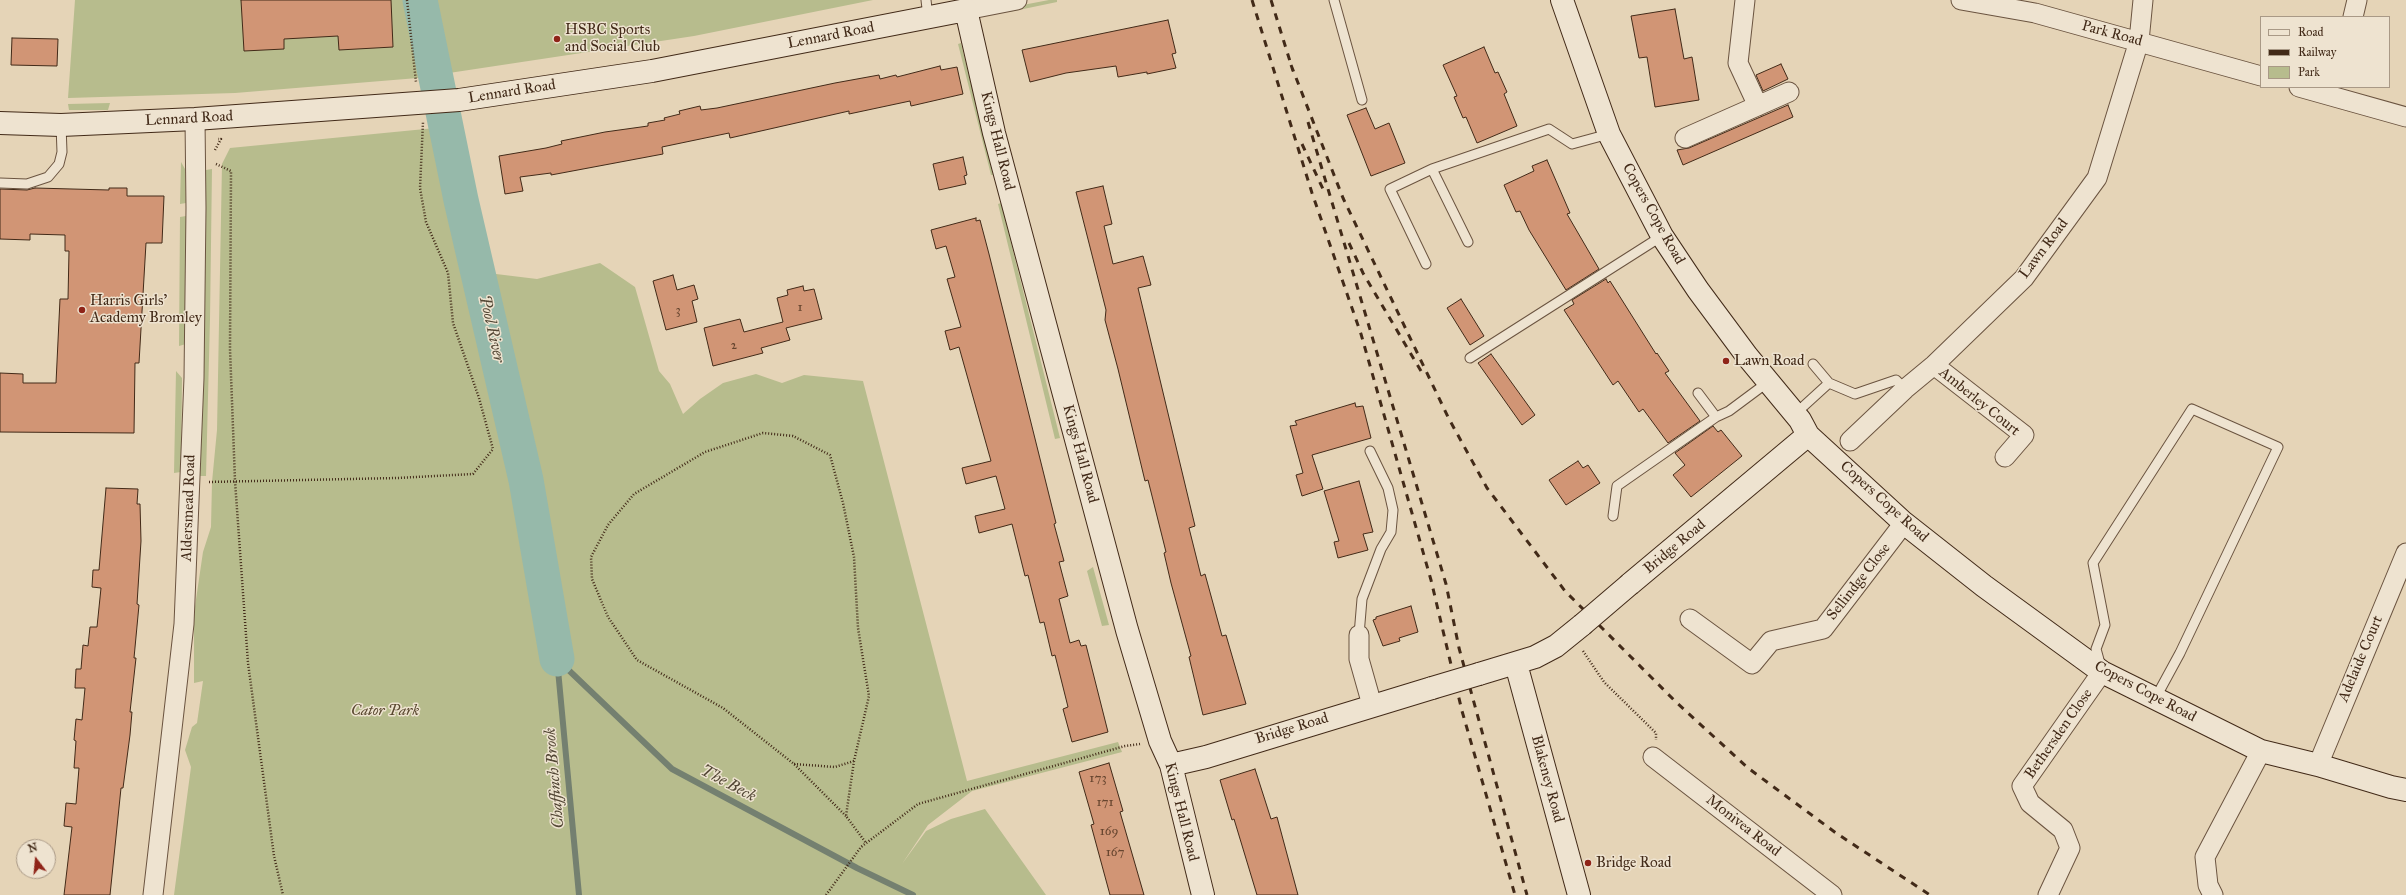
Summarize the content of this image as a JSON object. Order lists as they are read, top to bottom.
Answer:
{
  "streets": {
    "street": [
      "Park Road",
      "Lennard Road",
      "Kings Hall Road",
      "Copers Cope Road",
      "Lawn Road",
      "Amberley Court",
      "Aldersmead Road",
      "Bridge Road",
      "Sellindge Close",
      "Adelaide Court",
      "Bethersden Close",
      "Blakeney Road",
      "Monivea Road"
    ]
  },
  "crossings": [
    ["Park Road", "Lawn Road"],
    ["Lennard Road", "Kings Hall Road"],
    ["Lennard Road", "Aldersmead Road"],
    ["Kings Hall Road", "Bridge Road"],
    ["Copers Cope Road", "Bridge Road"],
    ["Copers Cope Road", "Sellindge Close"],
    ["Copers Cope Road", "Adelaide Court"],
    ["Copers Cope Road", "Bethersden Close"],
    ["Lawn Road", "Amberley Court"],
    ["Bridge Road", "Blakeney Road"]
  ],
  "water": ["Pool River", "Chaffinch Brook", "The Beck"],
  "parks": ["Cator Park"],
  "places": [
    "HSBC Sports and Social Club",
    "Harris Girls' Academy Bromley",
    "Lawn Road",
    "Bridge Road"
  ],
  "house_numbers": [
    "1",
    "3",
    "2",
    "173",
    "171",
    "169",
    "167"
  ],
  "legend": ["Road", "Railway", "Park"],
  "north": "top"
}
